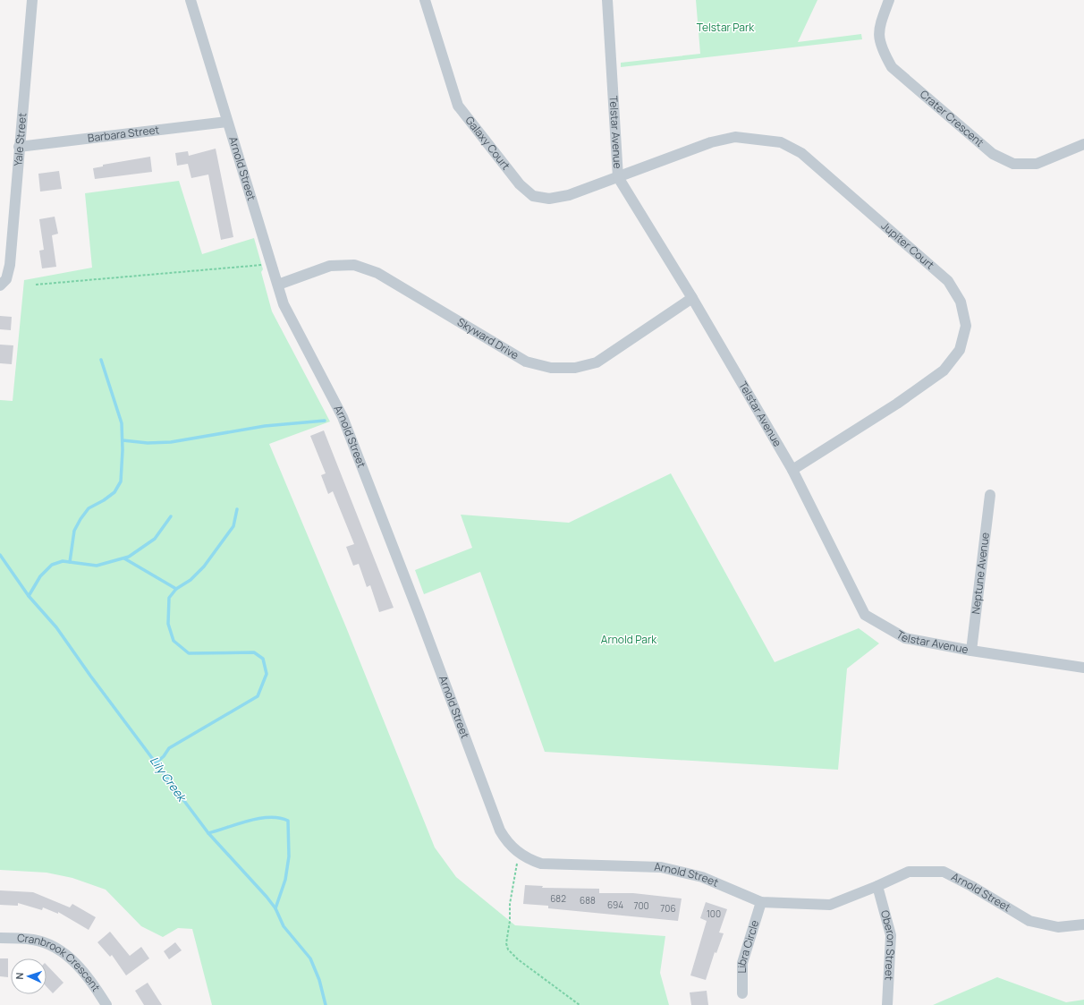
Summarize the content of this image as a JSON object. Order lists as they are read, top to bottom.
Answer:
{
  "streets": {
    "street": [
      "Crater Crescent",
      "Telstar Avenue",
      "Barbara Street",
      "Yale Street",
      "Galaxy Court",
      "Arnold Street",
      "Jupiter Court",
      "Skyward Drive",
      "Neptune Avenue",
      "Oberon Street",
      "Libra Circle",
      "Cranbrook Crescent"
    ]
  },
  "crossings": [
    ["Telstar Avenue", "Galaxy Court"],
    ["Telstar Avenue", "Jupiter Court"],
    ["Telstar Avenue", "Skyward Drive"],
    ["Telstar Avenue", "Neptune Avenue"],
    ["Barbara Street", "Yale Street"],
    ["Barbara Street", "Arnold Street"],
    ["Galaxy Court", "Jupiter Court"],
    ["Arnold Street", "Skyward Drive"],
    ["Arnold Street", "Oberon Street"],
    ["Arnold Street", "Libra Circle"]
  ],
  "water": ["Lily Creek"],
  "parks": ["Telstar Park", "Arnold Park"],
  "house_numbers": [
    "682",
    "688",
    "694",
    "700",
    "706",
    "100"
  ],
  "north": "left"
}
